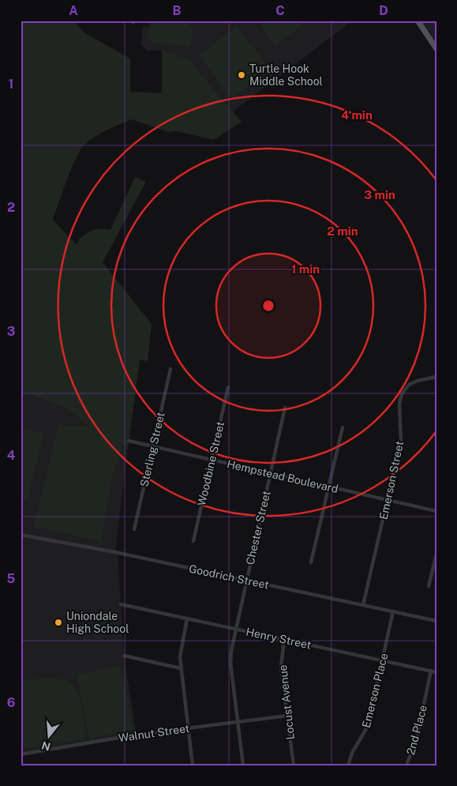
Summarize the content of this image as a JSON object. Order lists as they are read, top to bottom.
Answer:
{
  "streets": {
    "street": [
      "Sterling Street",
      "Woodbine Street",
      "Hempstead Boulevard",
      "Emerson Street",
      "Chester Street",
      "Goodrich Street",
      "Henry Street",
      "Emerson Place",
      "Locust Avenue",
      "2nd Place",
      "Walnut Street"
    ]
  },
  "crossings": [
    ["Sterling Street", "Hempstead Boulevard"],
    ["Woodbine Street", "Hempstead Boulevard"],
    ["Hempstead Boulevard", "Emerson Street"],
    ["Hempstead Boulevard", "Chester Street"],
    ["Emerson Street", "Goodrich Street"],
    ["Chester Street", "Goodrich Street"],
    ["Chester Street", "Henry Street"],
    ["Chester Street", "Walnut Street"],
    ["Goodrich Street", "Emerson Place"],
    ["Henry Street", "Emerson Place"],
    ["Henry Street", "Locust Avenue"],
    ["Henry Street", "2nd Place"],
    ["Locust Avenue", "Walnut Street"]
  ],
  "places": ["Turtle Hook Middle School", "Uniondale High School"],
  "north": "bottom",
  "grid": {
    "columns": [
      "A",
      "B",
      "C",
      "D"
    ],
    "rows": [
      "1",
      "2",
      "3",
      "4",
      "5",
      "6"
    ]
  },
  "rings": [
    "4 min",
    "3 min",
    "2 min",
    "1 min"
  ]
}
